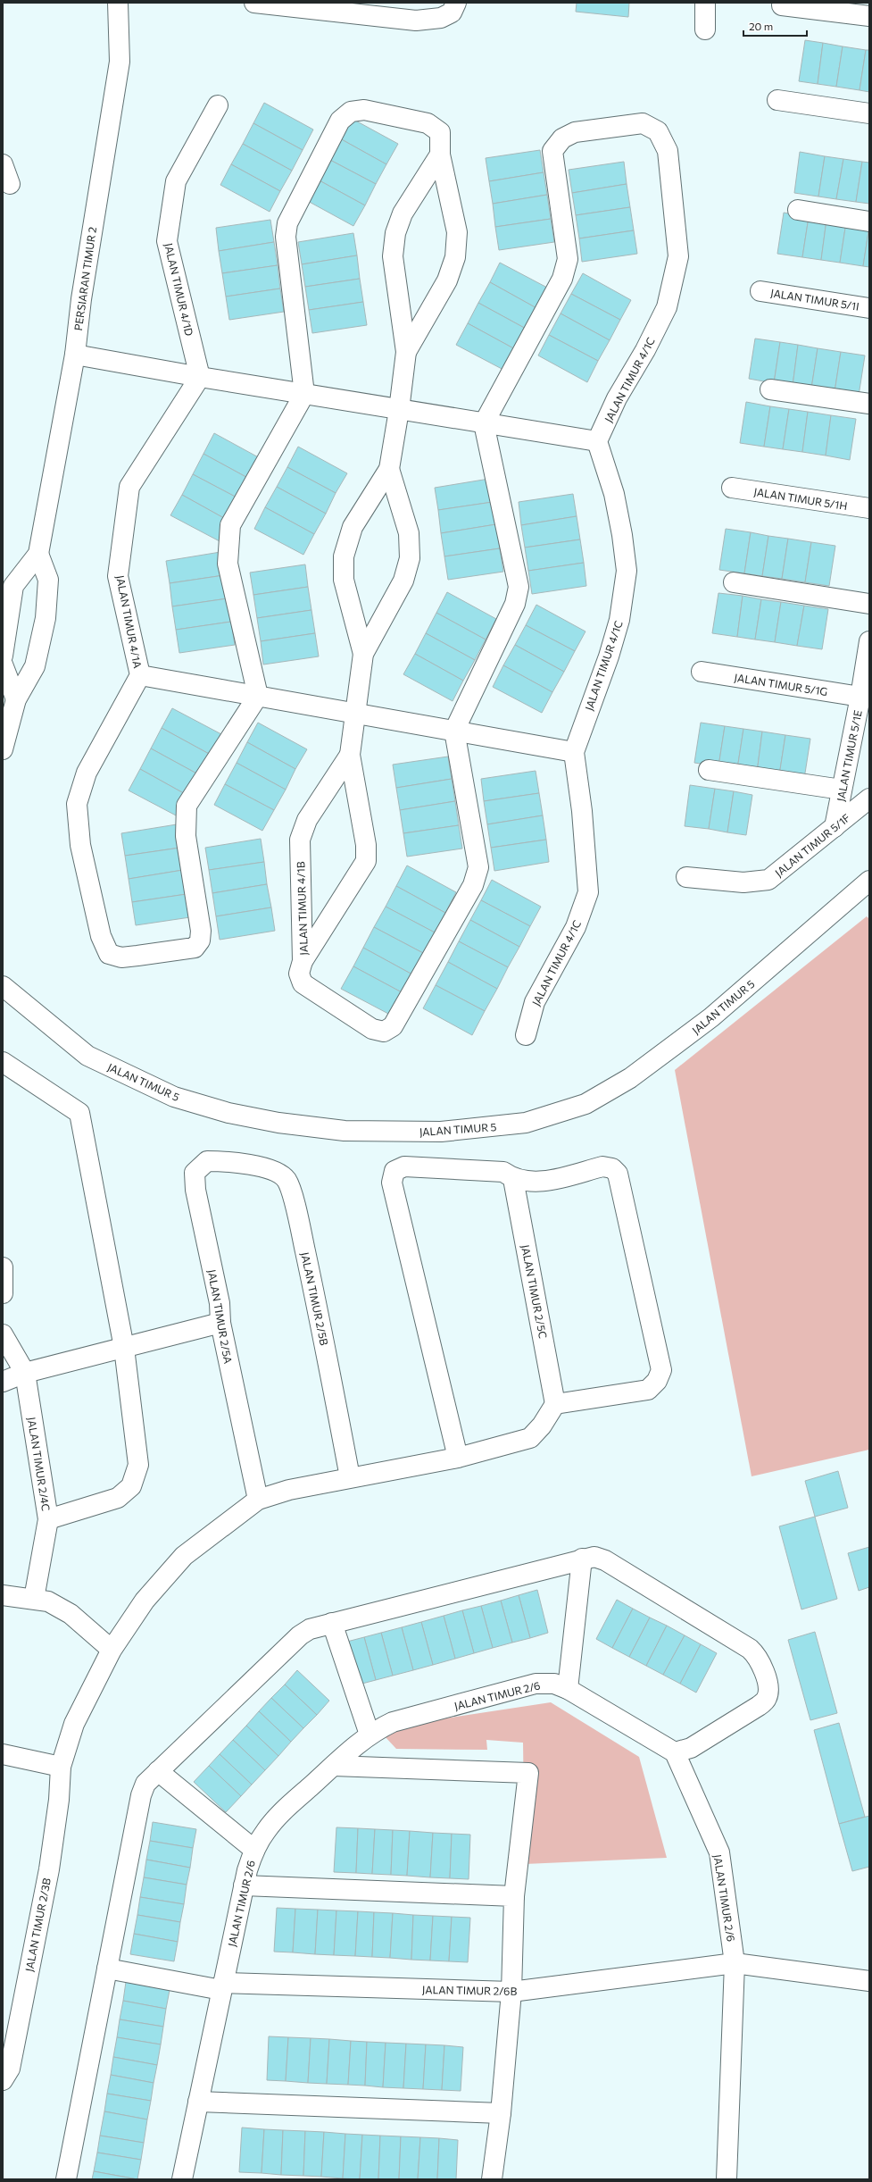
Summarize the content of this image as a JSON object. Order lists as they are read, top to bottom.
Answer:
{
  "streets": {
    "street": [
      "PERSIARAN TIMUR 2",
      "JALAN TIMUR 4/1D",
      "JALAN TIMUR 5/1I",
      "JALAN TIMUR 4/1C",
      "JALAN TIMUR 5/1H",
      "JALAN TIMUR 4/1A",
      "JALAN TIMUR 5/1G",
      "JALAN TIMUR 5/1E",
      "JALAN TIMUR 5/1F",
      "JALAN TIMUR 4/1B",
      "JALAN TIMUR 5",
      "JALAN TIMUR 2/5C",
      "JALAN TIMUR 2/5B",
      "JALAN TIMUR 2/5A",
      "JALAN TIMUR 2/4C",
      "JALAN TIMUR 2/6",
      "JALAN TIMUR 2/3B",
      "JALAN TIMUR 2/6B"
    ]
  },
  "crossings": [
    ["JALAN TIMUR 4/1D", "JALAN TIMUR 4/1A"],
    ["JALAN TIMUR 5/1G", "JALAN TIMUR 5/1E"],
    ["JALAN TIMUR 5/1E", "JALAN TIMUR 5/1F"],
    ["JALAN TIMUR 2/5B", "JALAN TIMUR 2/5A"],
    ["JALAN TIMUR 2/5A", "JALAN TIMUR 2/3B"],
    ["JALAN TIMUR 2/6", "JALAN TIMUR 2/6B"]
  ],
  "scale_bar": "20 m"
}
